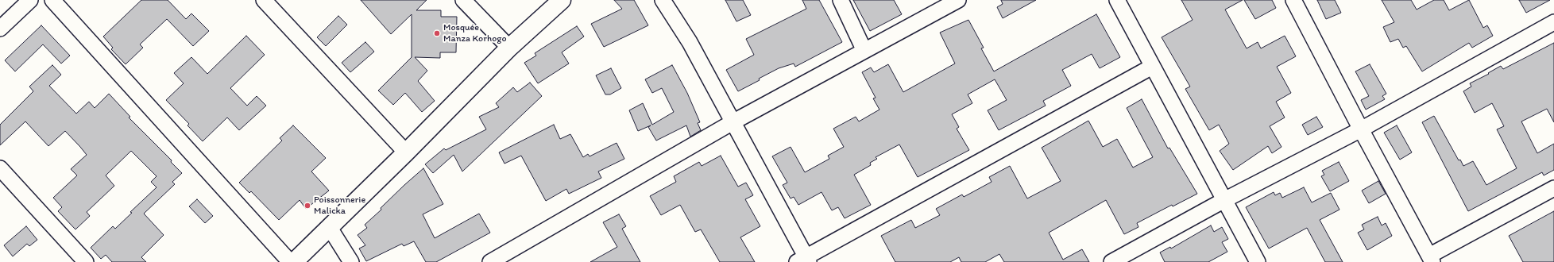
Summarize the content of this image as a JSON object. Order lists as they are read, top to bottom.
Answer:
{
  "places": ["Mosquée Manza Korhogo", "Poissonnerie Malicka"]
}
